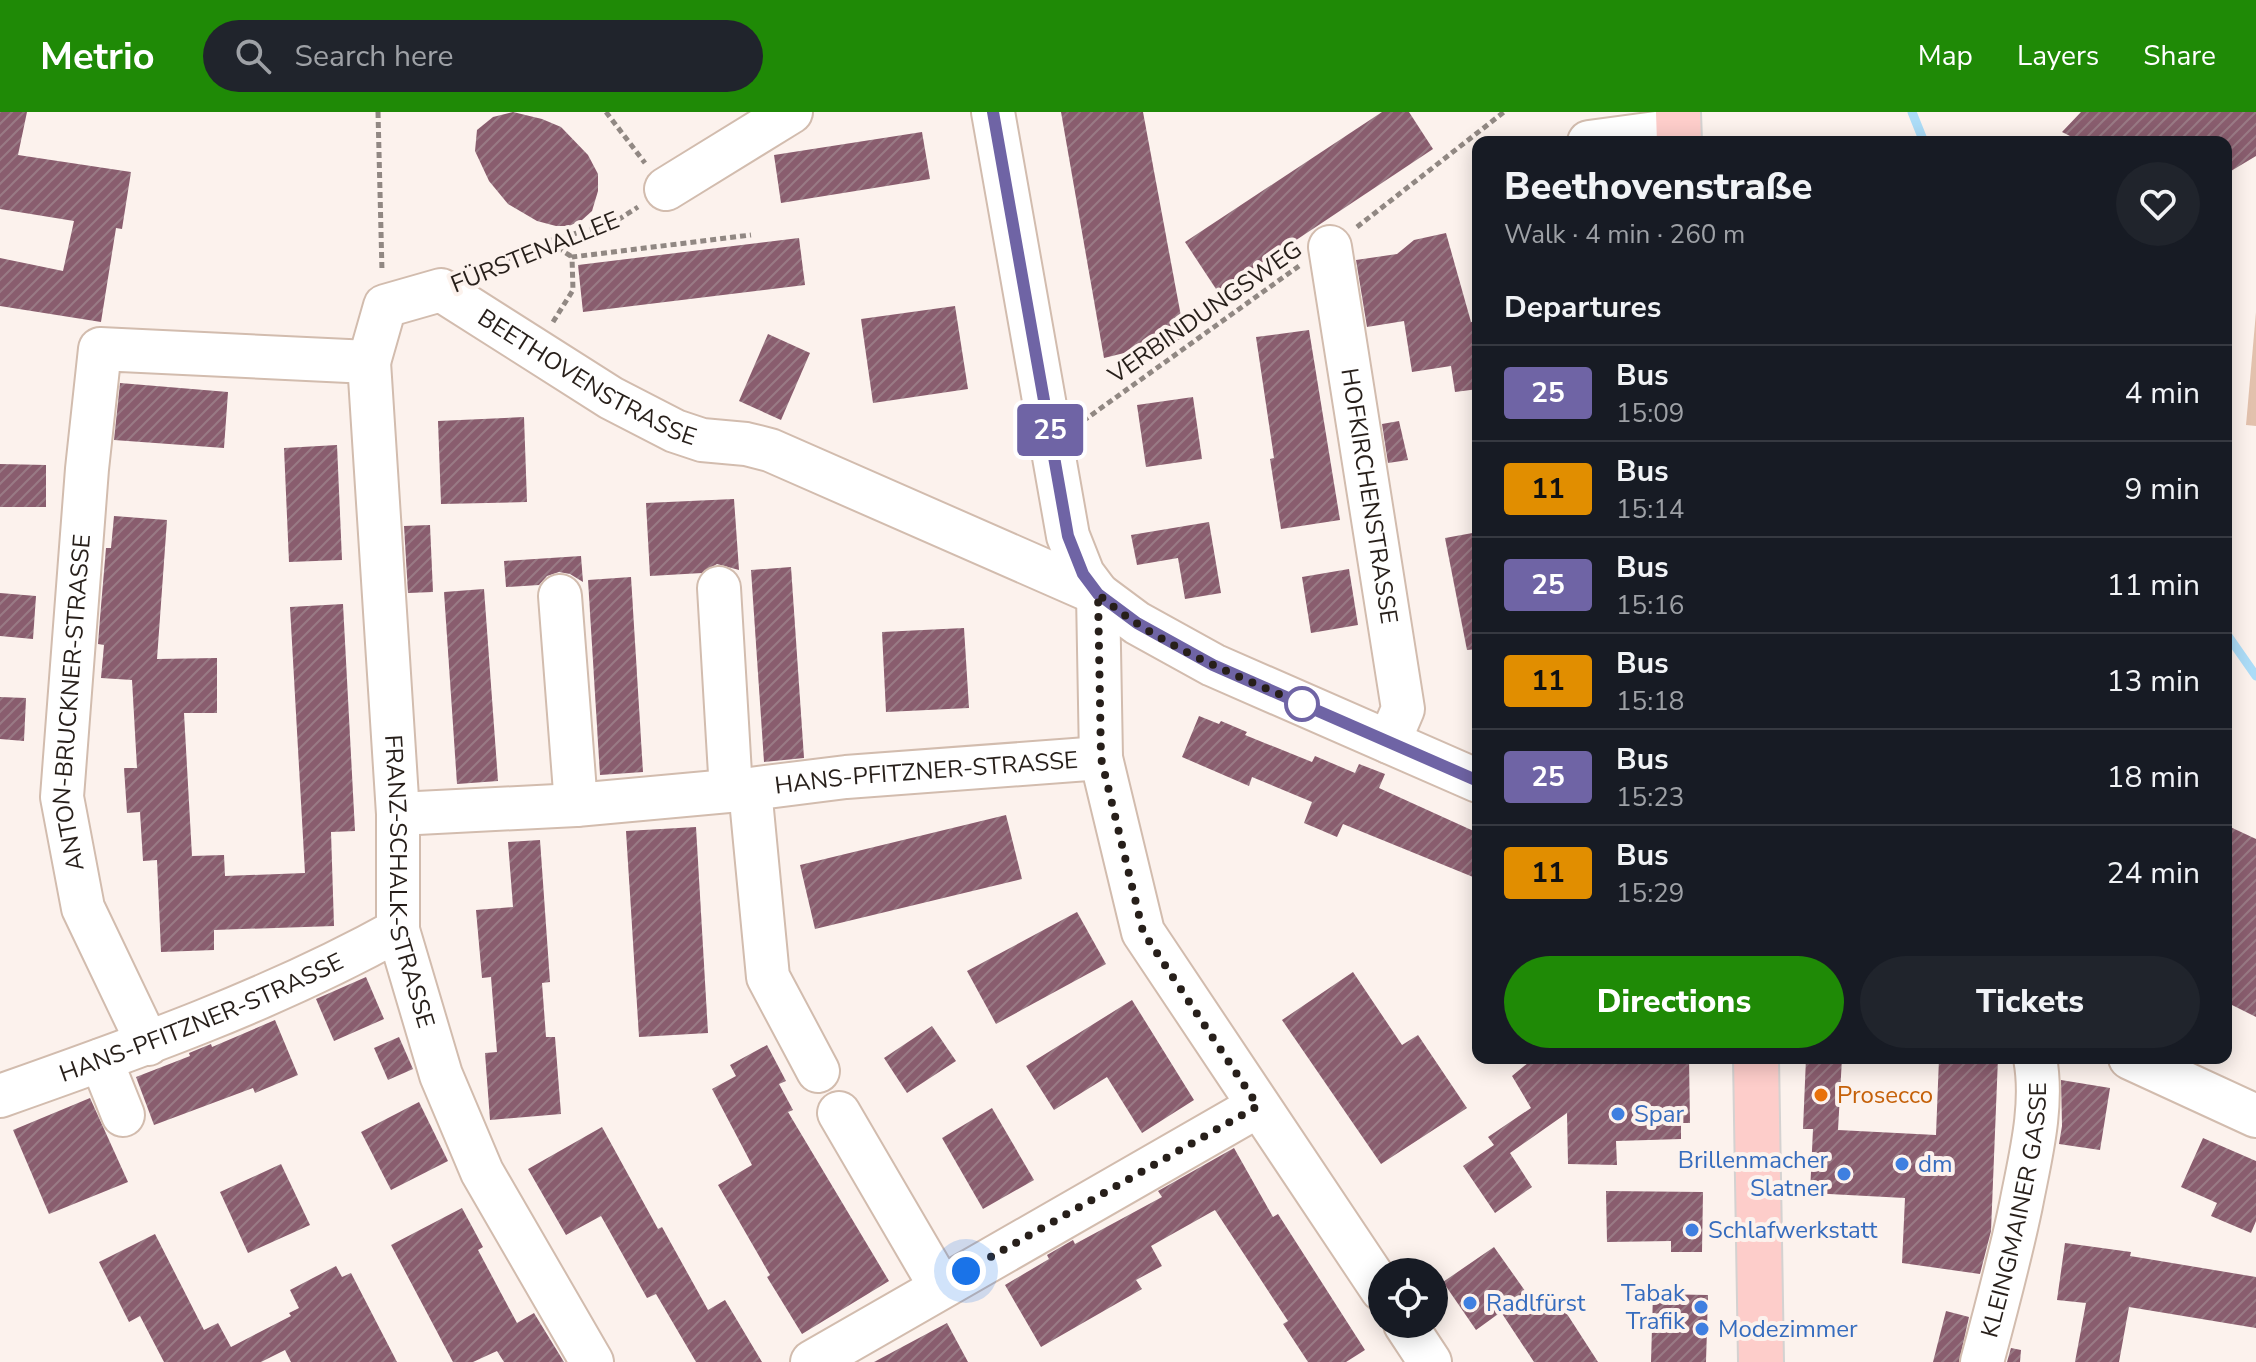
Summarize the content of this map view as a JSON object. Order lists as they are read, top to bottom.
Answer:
{
  "streets": {
    "street": [
      "BEETHOVENSTRASSE",
      "HOFKIRCHENSTRASSE",
      "ANTON-BRUCKNER-STRASSE",
      "HANS-PFITZNER-STRASSE",
      "FRANZ-SCHALK-STRASSE",
      "KLEINGMAINER GASSE"
    ],
    "path": ["FÜRSTENALLEE", "VERBINDUNGSWEG"]
  },
  "crossings": [
    ["FÜRSTENALLEE", "BEETHOVENSTRASSE"],
    ["VERBINDUNGSWEG", "HOFKIRCHENSTRASSE"],
    ["ANTON-BRUCKNER-STRASSE", "HANS-PFITZNER-STRASSE"],
    ["ANTON-BRUCKNER-STRASSE", "FRANZ-SCHALK-STRASSE"],
    ["HANS-PFITZNER-STRASSE", "FRANZ-SCHALK-STRASSE"]
  ],
  "places": [
    "Prosecco",
    "Spar",
    "dm",
    "Brillenmacher Slatner",
    "Schlafwerkstatt",
    "Radlfürst",
    "Tabak Trafik",
    "Modezimmer"
  ],
  "lines": ["bus line 25"],
  "page": {
    "header": "Metrio",
    "search": "Search here",
    "nav": ["Map", "Layers", "Share"],
    "on_map": "25",
    "heading": [
      ["Beethovenstraße", "Walk · 4 min · 260 m"],
      "Departures"
    ],
    "list": [
      {
        "mark": "25",
        "name": "Bus",
        "note": "15:09",
        "value": "4 min"
      },
      {
        "mark": "11",
        "name": "Bus",
        "note": "15:14",
        "value": "9 min"
      },
      {
        "mark": "25",
        "name": "Bus",
        "note": "15:16",
        "value": "11 min"
      },
      {
        "mark": "11",
        "name": "Bus",
        "note": "15:18",
        "value": "13 min"
      },
      {
        "mark": "25",
        "name": "Bus",
        "note": "15:23",
        "value": "18 min"
      },
      {
        "mark": "11",
        "name": "Bus",
        "note": "15:29",
        "value": "24 min"
      }
    ],
    "buttons": ["Directions", "Tickets"]
  }
}
